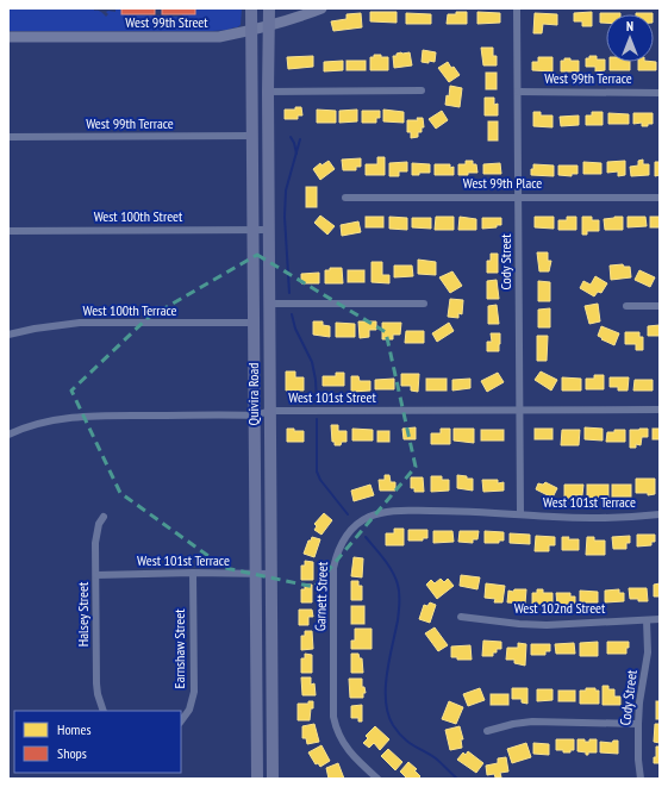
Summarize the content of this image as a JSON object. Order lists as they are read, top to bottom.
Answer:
{
  "streets": {
    "main road": ["Quivira Road"],
    "street": [
      "West 99th Street",
      "West 99th Terrace",
      "West 99th Place",
      "West 100th Street",
      "Cody Street",
      "West 100th Terrace",
      "West 101st Street",
      "West 101st Terrace",
      "Garnett Street",
      "West 102nd Street",
      "Halsey Street",
      "Earnshaw Street"
    ]
  },
  "crossings": [
    ["West 99th Street", "Quivira Road"],
    ["West 99th Terrace", "Cody Street"],
    ["West 99th Terrace", "Quivira Road"],
    ["West 99th Place", "Cody Street"],
    ["West 100th Street", "Quivira Road"],
    ["Cody Street", "West 101st Street"],
    ["Cody Street", "West 101st Terrace"],
    ["Cody Street", "Garnett Street"],
    ["Cody Street", "West 102nd Street"],
    ["West 100th Terrace", "Quivira Road"],
    ["Quivira Road", "West 101st Street"],
    ["Quivira Road", "West 101st Terrace"],
    ["West 101st Terrace", "Garnett Street"],
    ["West 101st Terrace", "Halsey Street"],
    ["West 101st Terrace", "Earnshaw Street"]
  ],
  "legend": ["Homes", "Shops"],
  "north": "top"
}
